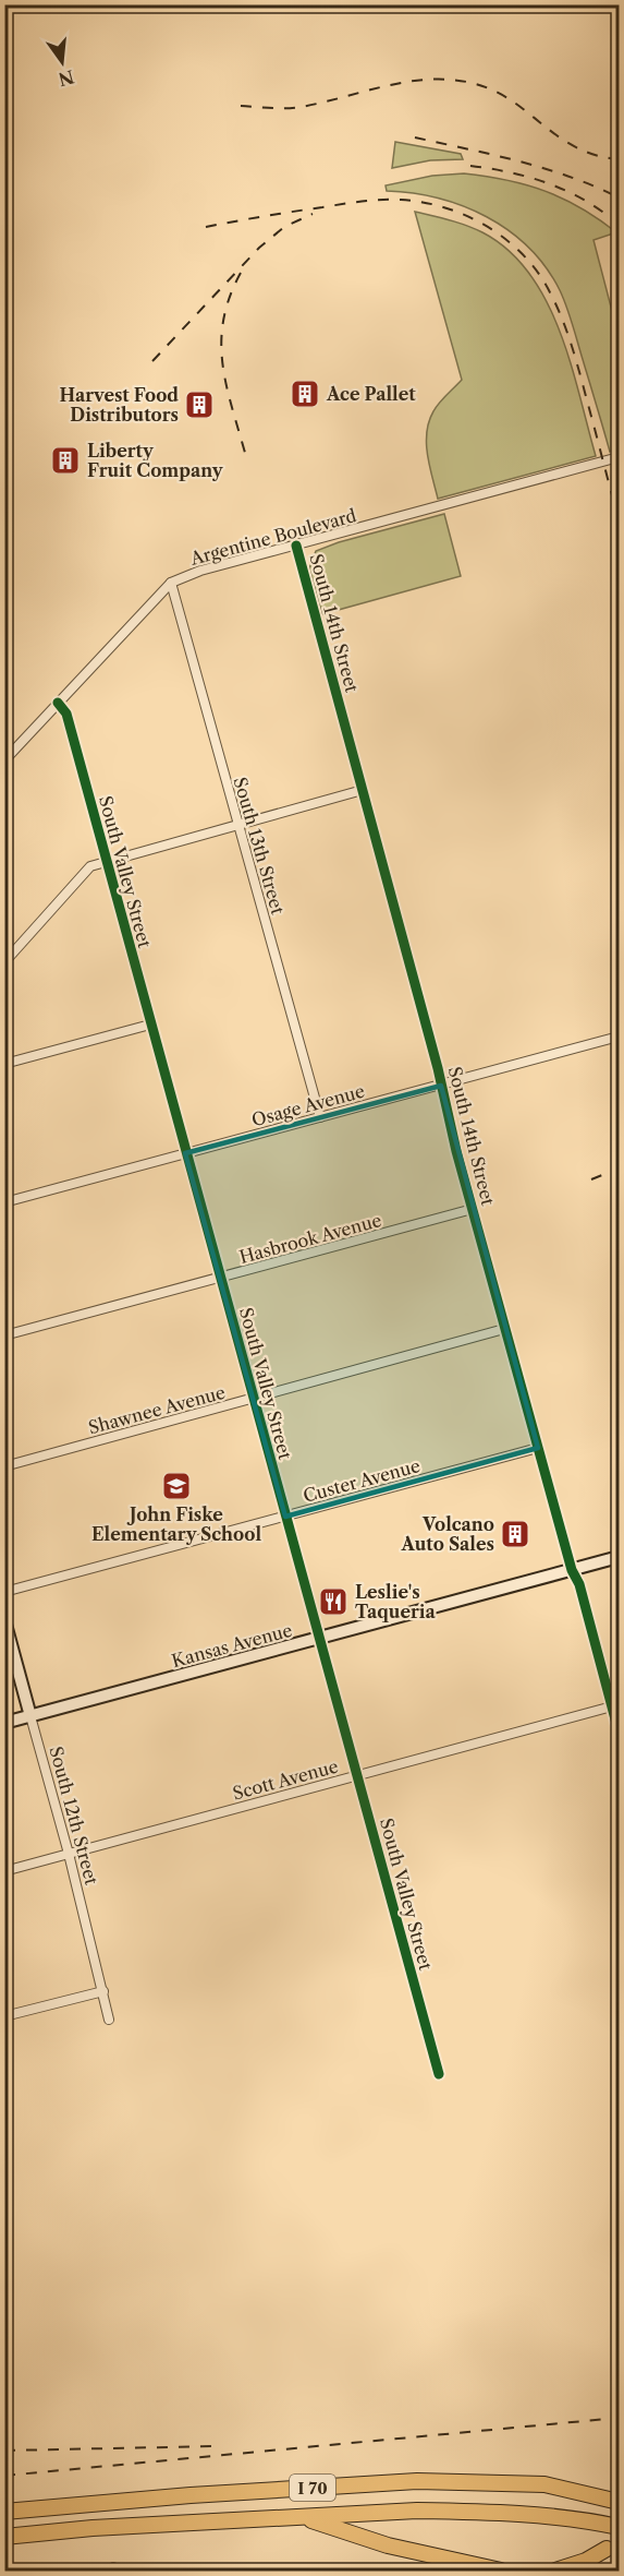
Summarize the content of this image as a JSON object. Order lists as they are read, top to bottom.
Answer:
{
  "streets": {
    "highway": ["I 70"],
    "main road": ["Kansas Avenue", "South 12th Street"],
    "street": [
      "Argentine Boulevard",
      "South 14th Street",
      "South 13th Street",
      "South Valley Street",
      "Osage Avenue",
      "Hasbrook Avenue",
      "Shawnee Avenue",
      "Custer Avenue",
      "Scott Avenue"
    ]
  },
  "crossings": [
    ["Argentine Boulevard", "South 14th Street"],
    ["Argentine Boulevard", "South 13th Street"],
    ["Argentine Boulevard", "South Valley Street"],
    ["South 14th Street", "Osage Avenue"],
    ["South 14th Street", "Hasbrook Avenue"],
    ["South 14th Street", "Shawnee Avenue"],
    ["South 14th Street", "Custer Avenue"],
    ["South 14th Street", "Kansas Avenue"],
    ["South 14th Street", "Scott Avenue"],
    ["South 13th Street", "Osage Avenue"],
    ["South Valley Street", "Osage Avenue"],
    ["South Valley Street", "Hasbrook Avenue"],
    ["South Valley Street", "Shawnee Avenue"],
    ["South Valley Street", "Custer Avenue"],
    ["South Valley Street", "Kansas Avenue"],
    ["South Valley Street", "Scott Avenue"],
    ["Kansas Avenue", "South 12th Street"],
    ["Scott Avenue", "South 12th Street"]
  ],
  "places": {
    "building": [
      "Ace Pallet",
      "Harvest Food Distributors",
      "Liberty Fruit Company",
      "Volcano Auto Sales"
    ],
    "school or university": ["John Fiske Elementary School"],
    "restaurant": ["Leslie's Taqueria"]
  },
  "north": "bottom"
}
